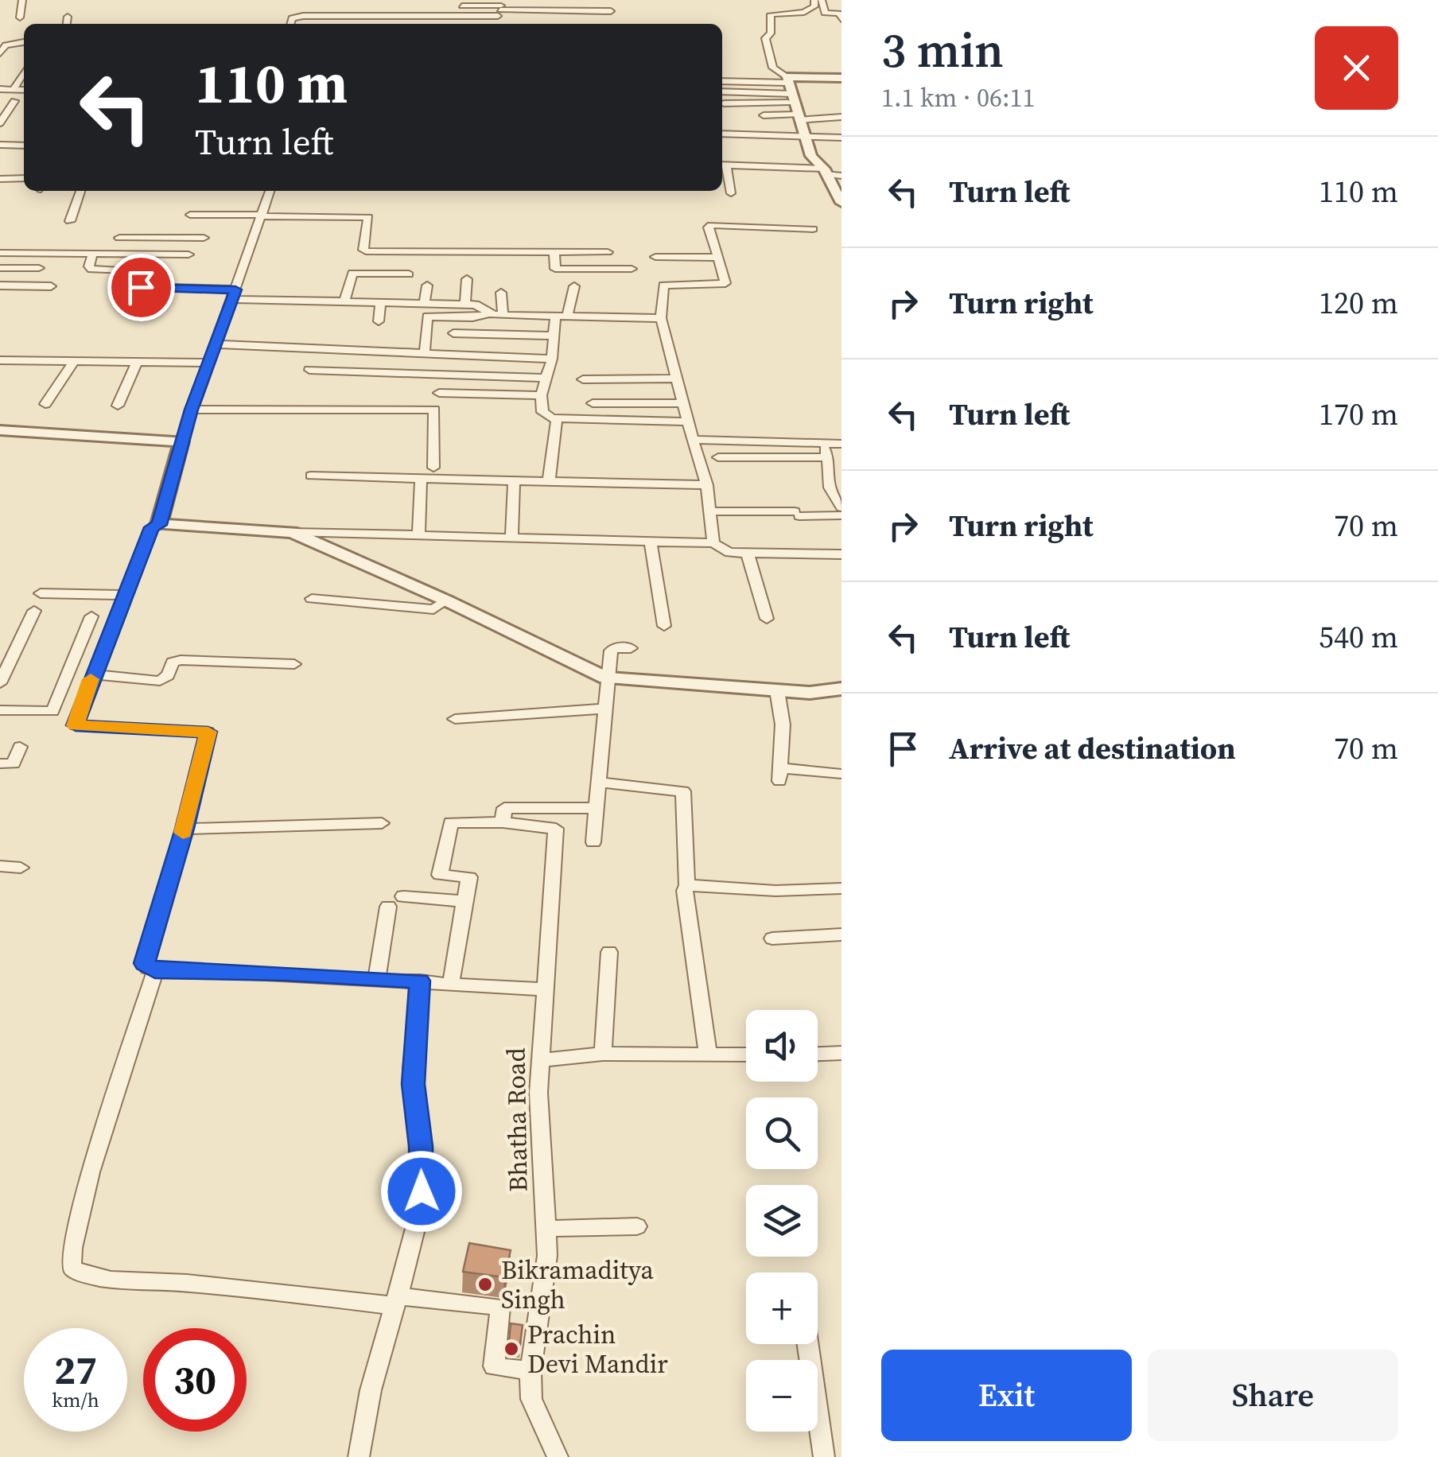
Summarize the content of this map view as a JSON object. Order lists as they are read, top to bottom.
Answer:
{
  "streets": {
    "street": ["Bhatha Road"]
  },
  "places": ["Bikramaditya Singh", "Prachin Devi Mandir"],
  "page": {
    "heading": ["3 min", "1.1 km · 06:11"],
    "turn": ["110 m", "Turn left"],
    "list": [
      {
        "name": "Turn left",
        "value": "110 m"
      },
      {
        "name": "Turn right",
        "value": "120 m"
      },
      {
        "name": "Turn left",
        "value": "170 m"
      },
      {
        "name": "Turn right",
        "value": "70 m"
      },
      {
        "name": "Turn left",
        "value": "540 m"
      },
      {
        "name": "Arrive at destination",
        "value": "70 m"
      }
    ],
    "map_buttons": ["+", "−"],
    "speed": "27 km/h",
    "limit": "30",
    "buttons": ["Exit", "Share"]
  }
}
